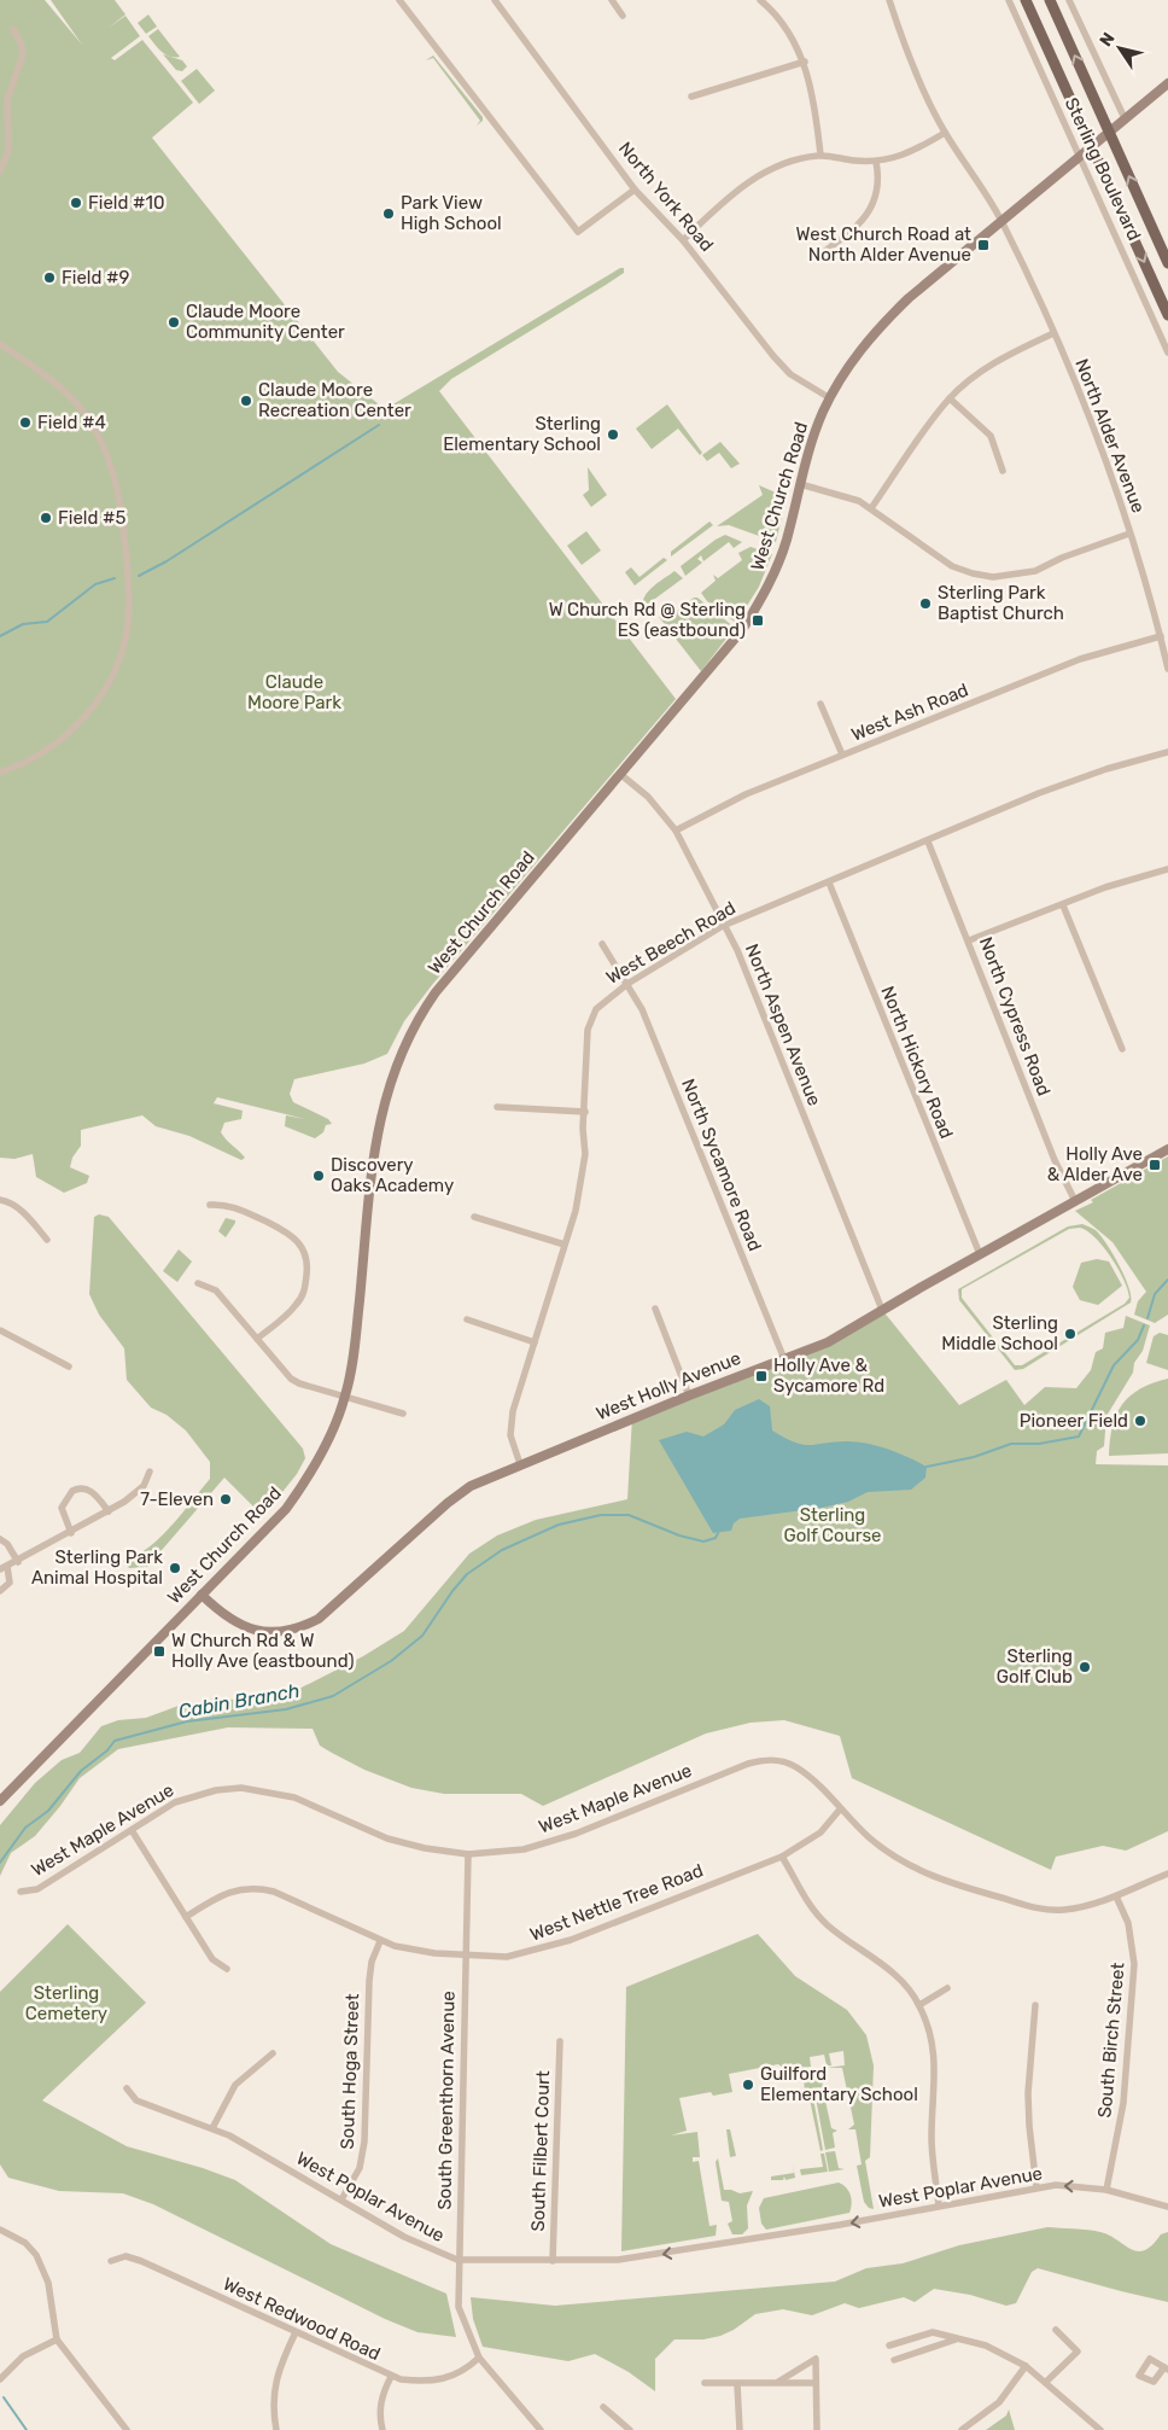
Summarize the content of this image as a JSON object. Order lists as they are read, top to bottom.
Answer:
{
  "streets": {
    "main road": ["West Church Road", "West Holly Avenue"],
    "street": [
      "Sterling Boulevard",
      "North York Road",
      "North Alder Avenue",
      "West Ash Road",
      "West Beech Road",
      "North Cypress Road",
      "North Aspen Avenue",
      "North Hickory Road",
      "North Sycamore Road",
      "West Maple Avenue",
      "West Nettle Tree Road",
      "South Birch Street",
      "South Hoga Street",
      "South Greenthorn Avenue",
      "South Filbert Court",
      "West Poplar Avenue",
      "West Redwood Road"
    ]
  },
  "crossings": [
    ["Sterling Boulevard", "West Church Road"],
    ["North York Road", "West Church Road"],
    ["North Alder Avenue", "West Church Road"],
    ["North Alder Avenue", "West Ash Road"],
    ["West Church Road", "North Aspen Avenue"],
    ["West Church Road", "West Holly Avenue"],
    ["West Ash Road", "North Aspen Avenue"],
    ["West Beech Road", "North Cypress Road"],
    ["West Beech Road", "North Aspen Avenue"],
    ["West Beech Road", "North Hickory Road"],
    ["West Beech Road", "North Sycamore Road"],
    ["West Beech Road", "West Holly Avenue"],
    ["North Cypress Road", "West Holly Avenue"],
    ["North Aspen Avenue", "West Holly Avenue"],
    ["North Hickory Road", "West Holly Avenue"],
    ["North Sycamore Road", "West Holly Avenue"],
    ["West Maple Avenue", "West Nettle Tree Road"],
    ["West Maple Avenue", "South Birch Street"],
    ["West Maple Avenue", "South Greenthorn Avenue"],
    ["West Nettle Tree Road", "South Hoga Street"],
    ["West Nettle Tree Road", "South Greenthorn Avenue"],
    ["South Birch Street", "West Poplar Avenue"],
    ["South Hoga Street", "West Poplar Avenue"],
    ["South Greenthorn Avenue", "West Poplar Avenue"],
    ["South Greenthorn Avenue", "West Redwood Road"],
    ["South Filbert Court", "West Poplar Avenue"]
  ],
  "one_way": ["West Poplar Avenue"],
  "water": ["Cabin Branch"],
  "parks": ["Claude Moore Park", "Sterling Golf Course", "Sterling Cemetery"],
  "places": {
    "other": [
      "Field #10",
      "Park View High School",
      "Field #9",
      "Claude Moore Community Center",
      "Claude Moore Recreation Center",
      "Field #4",
      "Sterling Elementary School",
      "Field #5",
      "Sterling Park Baptist Church",
      "Discovery Oaks Academy",
      "Sterling Middle School",
      "Pioneer Field",
      "7-Eleven",
      "Sterling Park Animal Hospital",
      "Sterling Golf Club",
      "Guilford Elementary School"
    ],
    "transit": [
      "West Church Road at North Alder Avenue",
      "W Church Rd @ Sterling ES (eastbound)",
      "Holly Ave & Alder Ave",
      "Holly Ave & Sycamore Rd",
      "W Church Rd & W Holly Ave (eastbound)"
    ]
  },
  "north": "top left"
}
